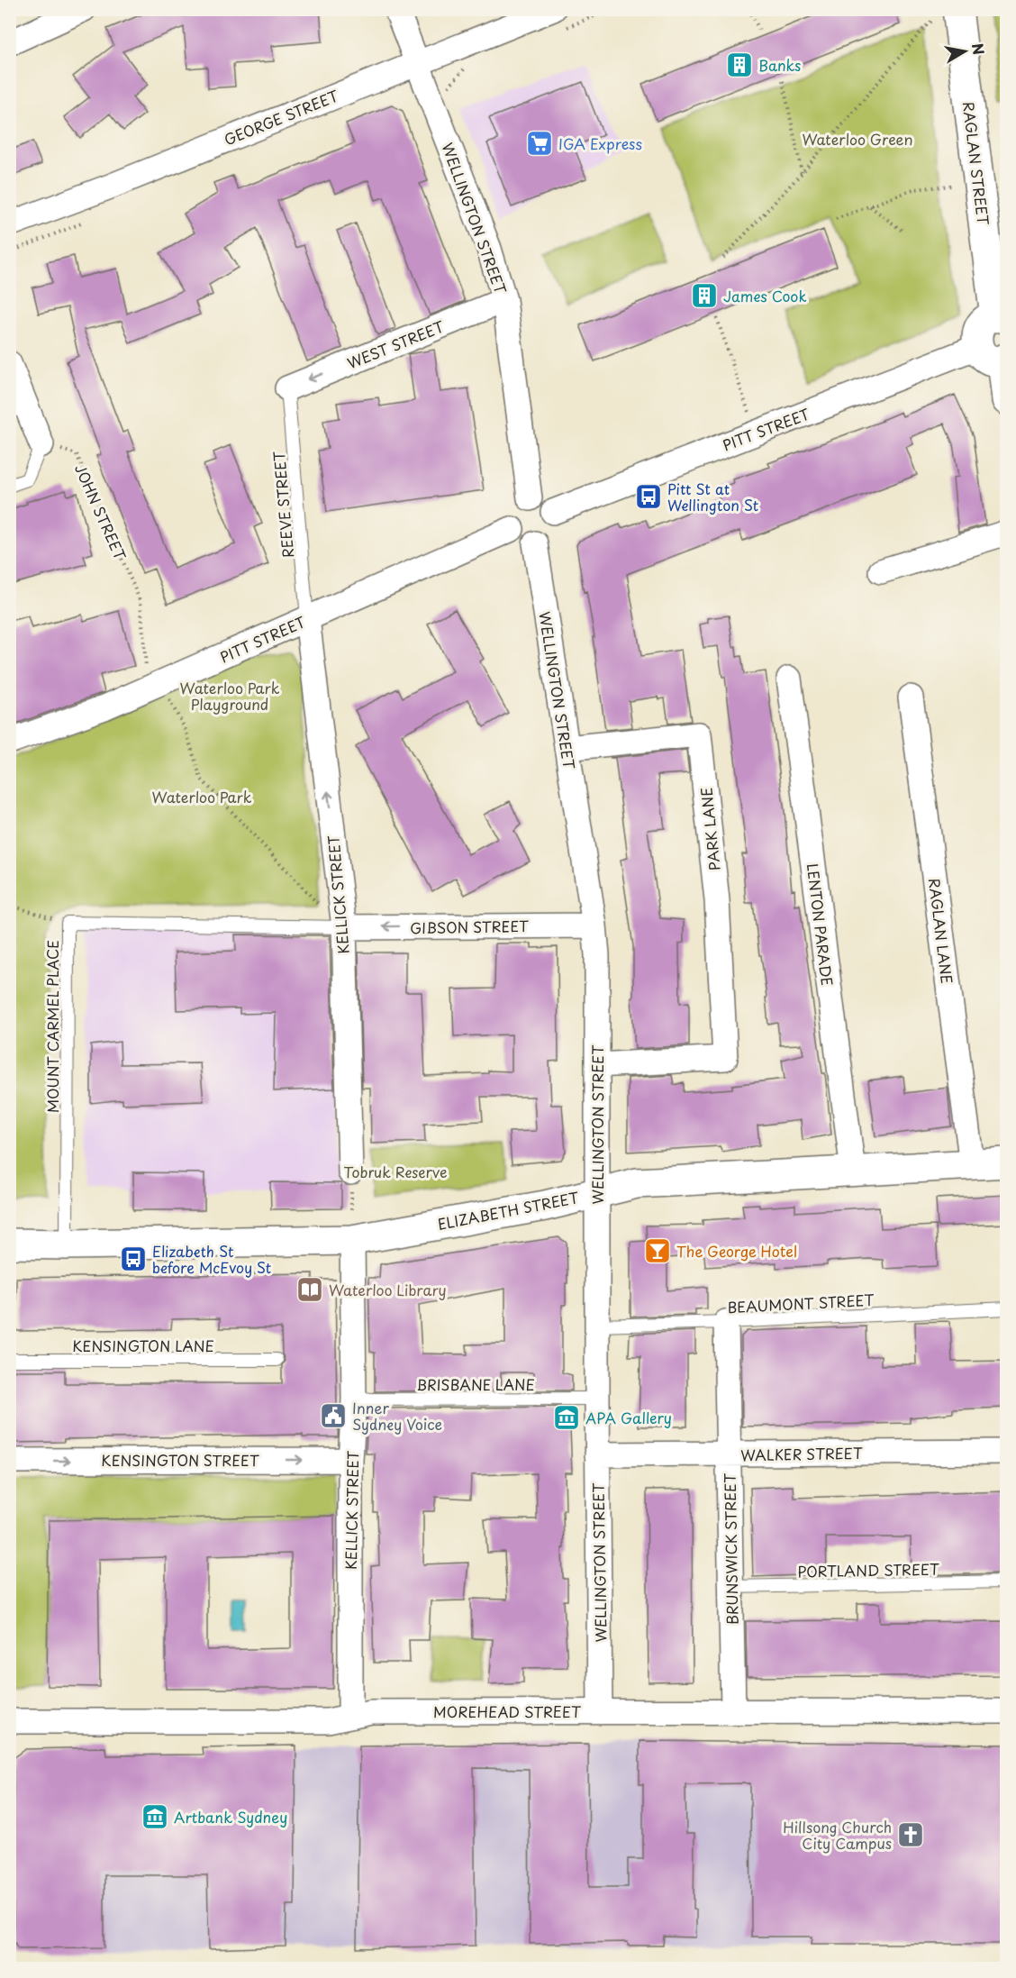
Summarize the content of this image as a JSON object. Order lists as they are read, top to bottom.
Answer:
{
  "streets": {
    "main road": ["RAGLAN STREET", "ELIZABETH STREET"],
    "street": [
      "GEORGE STREET",
      "WELLINGTON STREET",
      "WEST STREET",
      "PITT STREET",
      "PARK LANE",
      "KELLICK STREET",
      "LENTON PARADE",
      "GIBSON STREET",
      "RAGLAN LANE",
      "WALKER STREET",
      "KENSINGTON STREET",
      "BRUNSWICK STREET",
      "MOREHEAD STREET"
    ],
    "lane": [
      "REEVE STREET",
      "MOUNT CARMEL PLACE",
      "BEAUMONT STREET",
      "KENSINGTON LANE",
      "BRISBANE LANE",
      "PORTLAND STREET"
    ],
    "path": ["JOHN STREET"]
  },
  "crossings": [
    ["GEORGE STREET", "WELLINGTON STREET"],
    ["RAGLAN STREET", "PITT STREET"],
    ["WELLINGTON STREET", "WEST STREET"],
    ["WELLINGTON STREET", "PITT STREET"],
    ["WELLINGTON STREET", "PARK LANE"],
    ["WELLINGTON STREET", "GIBSON STREET"],
    ["WELLINGTON STREET", "ELIZABETH STREET"],
    ["WELLINGTON STREET", "BEAUMONT STREET"],
    ["WELLINGTON STREET", "BRISBANE LANE"],
    ["WELLINGTON STREET", "WALKER STREET"],
    ["WELLINGTON STREET", "MOREHEAD STREET"],
    ["WEST STREET", "REEVE STREET"],
    ["PITT STREET", "REEVE STREET"],
    ["PITT STREET", "JOHN STREET"],
    ["PITT STREET", "KELLICK STREET"],
    ["REEVE STREET", "KELLICK STREET"],
    ["KELLICK STREET", "GIBSON STREET"],
    ["KELLICK STREET", "MOUNT CARMEL PLACE"],
    ["KELLICK STREET", "ELIZABETH STREET"],
    ["KELLICK STREET", "BRISBANE LANE"],
    ["KELLICK STREET", "KENSINGTON STREET"],
    ["KELLICK STREET", "MOREHEAD STREET"],
    ["LENTON PARADE", "ELIZABETH STREET"],
    ["GIBSON STREET", "MOUNT CARMEL PLACE"],
    ["RAGLAN LANE", "ELIZABETH STREET"],
    ["MOUNT CARMEL PLACE", "ELIZABETH STREET"],
    ["BEAUMONT STREET", "BRUNSWICK STREET"],
    ["WALKER STREET", "BRUNSWICK STREET"],
    ["BRUNSWICK STREET", "PORTLAND STREET"],
    ["BRUNSWICK STREET", "MOREHEAD STREET"]
  ],
  "one_way": ["WEST STREET", "GIBSON STREET", "KENSINGTON STREET"],
  "parks": [
    "Waterloo Green",
    "Waterloo Park Playground",
    "Waterloo Park",
    "Tobruk Reserve"
  ],
  "places": {
    "building": ["Banks", "James Cook"],
    "supermarket": ["IGA Express"],
    "bus stop": ["Pitt St at Wellington St", "Elizabeth St before McEvoy St"],
    "bar": ["The George Hotel"],
    "library": ["Waterloo Library"],
    "public building": ["Inner Sydney Voice"],
    "museum": ["APA Gallery", "Artbank Sydney"],
    "church": ["Hillsong Church City Campus"]
  },
  "north": "right"
}
